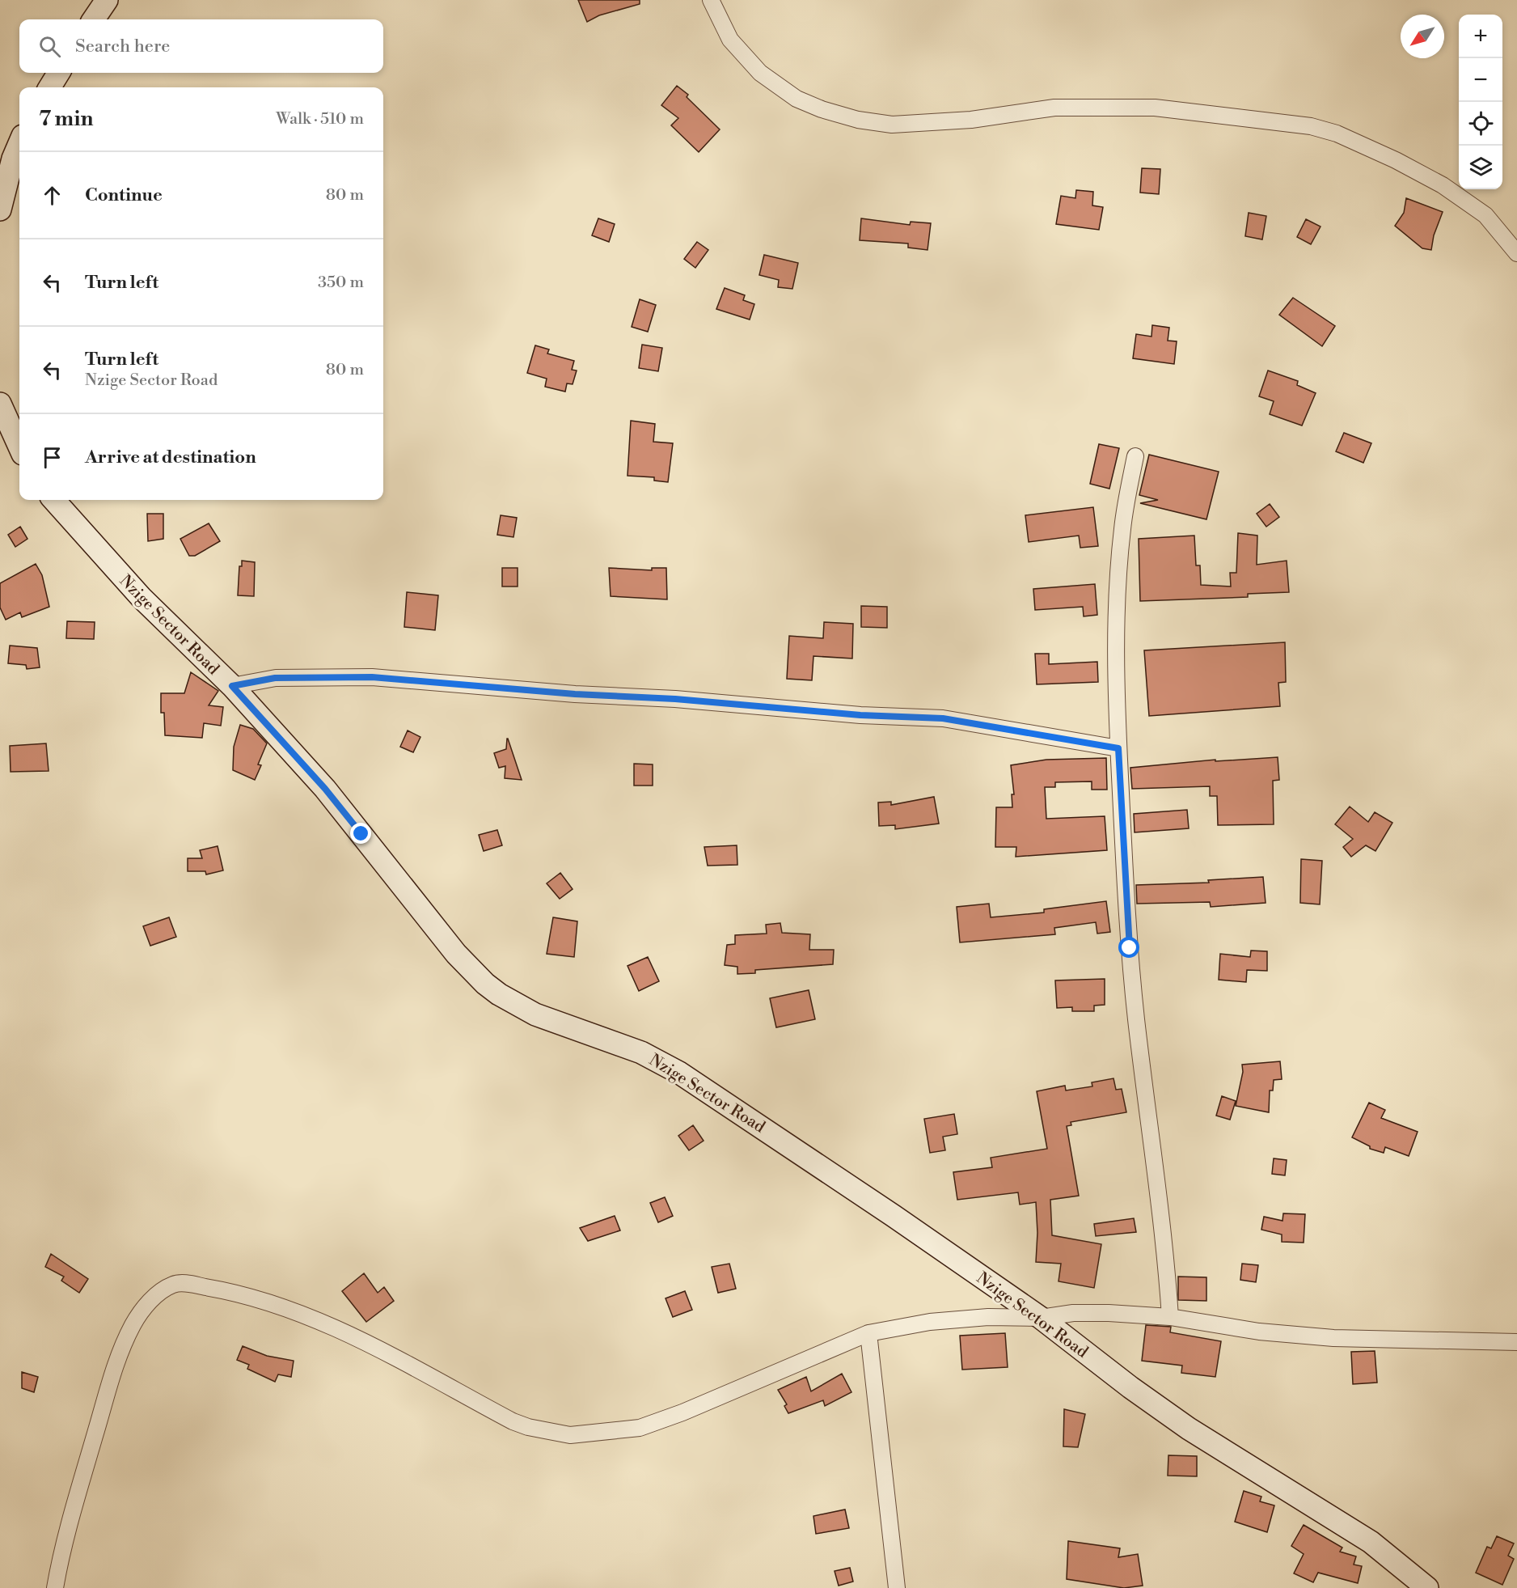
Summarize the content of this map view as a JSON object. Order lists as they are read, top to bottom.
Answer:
{
  "streets": {
    "main road": ["Nzige Sector Road"]
  },
  "north": "bottom left",
  "page": {
    "map_buttons": ["+", "−"],
    "search": "Search here",
    "heading": ["7 min", "Walk · 510 m"],
    "list": [
      ["Continue", "80 m"],
      ["Turn left", "350 m"],
      ["Turn left", "Nzige Sector Road", "80 m"],
      "Arrive at destination"
    ]
  }
}
